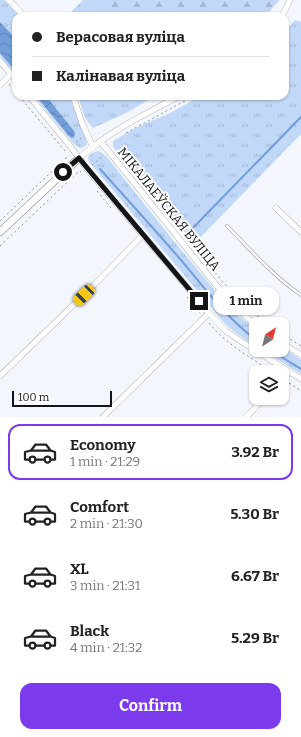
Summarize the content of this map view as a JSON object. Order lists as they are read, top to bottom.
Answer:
{
  "streets": {
    "street": ["МІКАЛАЕЎСКАЯ ВУЛІЦА"]
  },
  "scale_bar": "100 m",
  "north": "top right",
  "page": {
    "banner": ["Верасовая вуліца", "Калінавая вуліца"],
    "bubble": "1 min",
    "scale": "100 m",
    "list": [
      {
        "name": "Economy",
        "note": "1 min · 21:29",
        "value": "3.92 Br"
      },
      {
        "name": "Comfort",
        "note": "2 min · 21:30",
        "value": "5.30 Br"
      },
      {
        "name": "XL",
        "note": "3 min · 21:31",
        "value": "6.67 Br"
      },
      {
        "name": "Black",
        "note": "4 min · 21:32",
        "value": "5.29 Br"
      }
    ],
    "buttons": "Confirm"
  }
}
